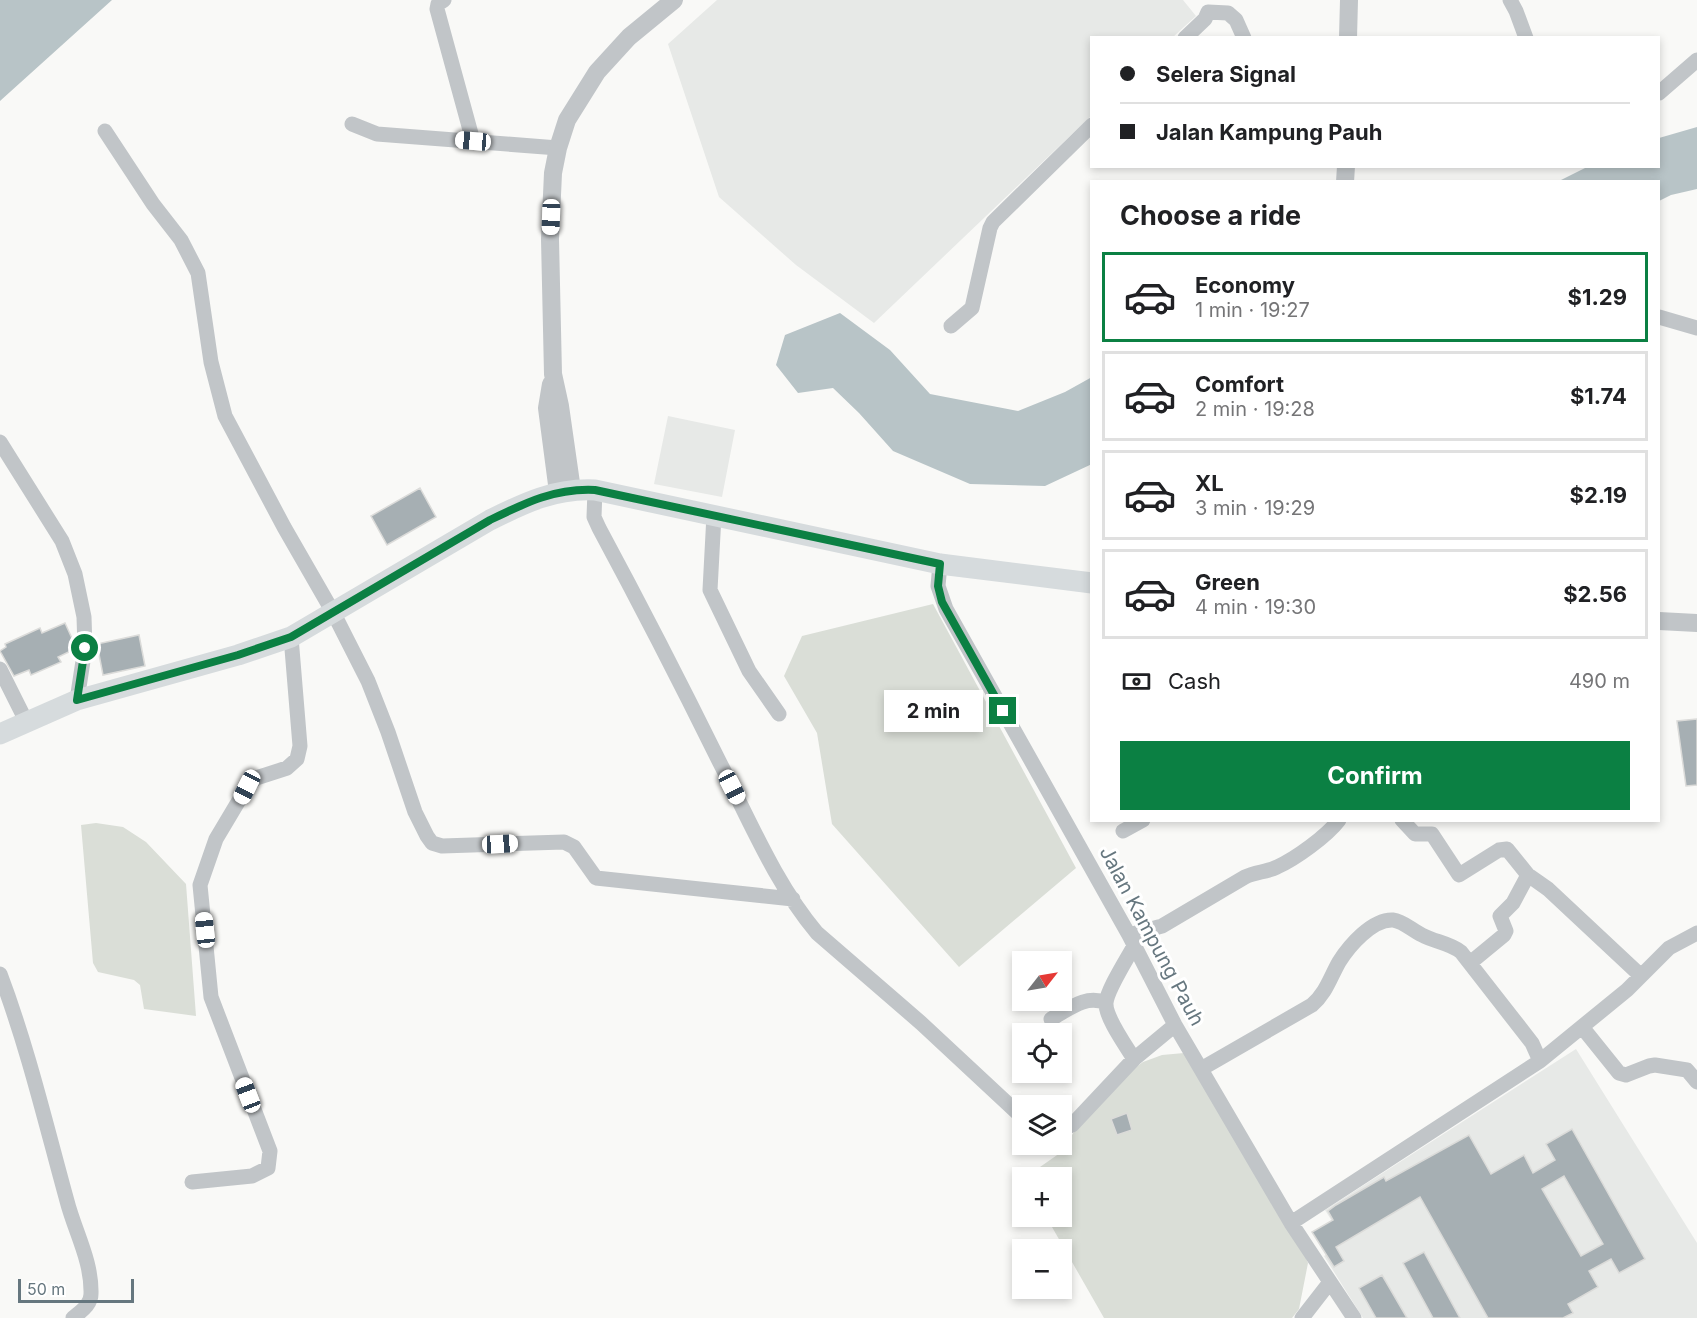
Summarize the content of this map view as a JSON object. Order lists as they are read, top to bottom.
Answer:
{
  "streets": {
    "street": ["Jalan Kampung Pauh"]
  },
  "scale_bar": "50 m",
  "north": "top right",
  "page": {
    "banner": ["Selera Signal", "Jalan Kampung Pauh"],
    "heading": "Choose a ride",
    "list": [
      {
        "name": "Economy",
        "note": "1 min · 19:27",
        "value": "$1.29"
      },
      {
        "name": "Comfort",
        "note": "2 min · 19:28",
        "value": "$1.74"
      },
      {
        "name": "XL",
        "note": "3 min · 19:29",
        "value": "$2.19"
      },
      {
        "name": "Green",
        "note": "4 min · 19:30",
        "value": "$2.56"
      }
    ],
    "pay": ["Cash", "490 m"],
    "bubble": "2 min",
    "buttons": "Confirm",
    "map_buttons": ["+", "−"],
    "scale": "50 m"
  }
}
